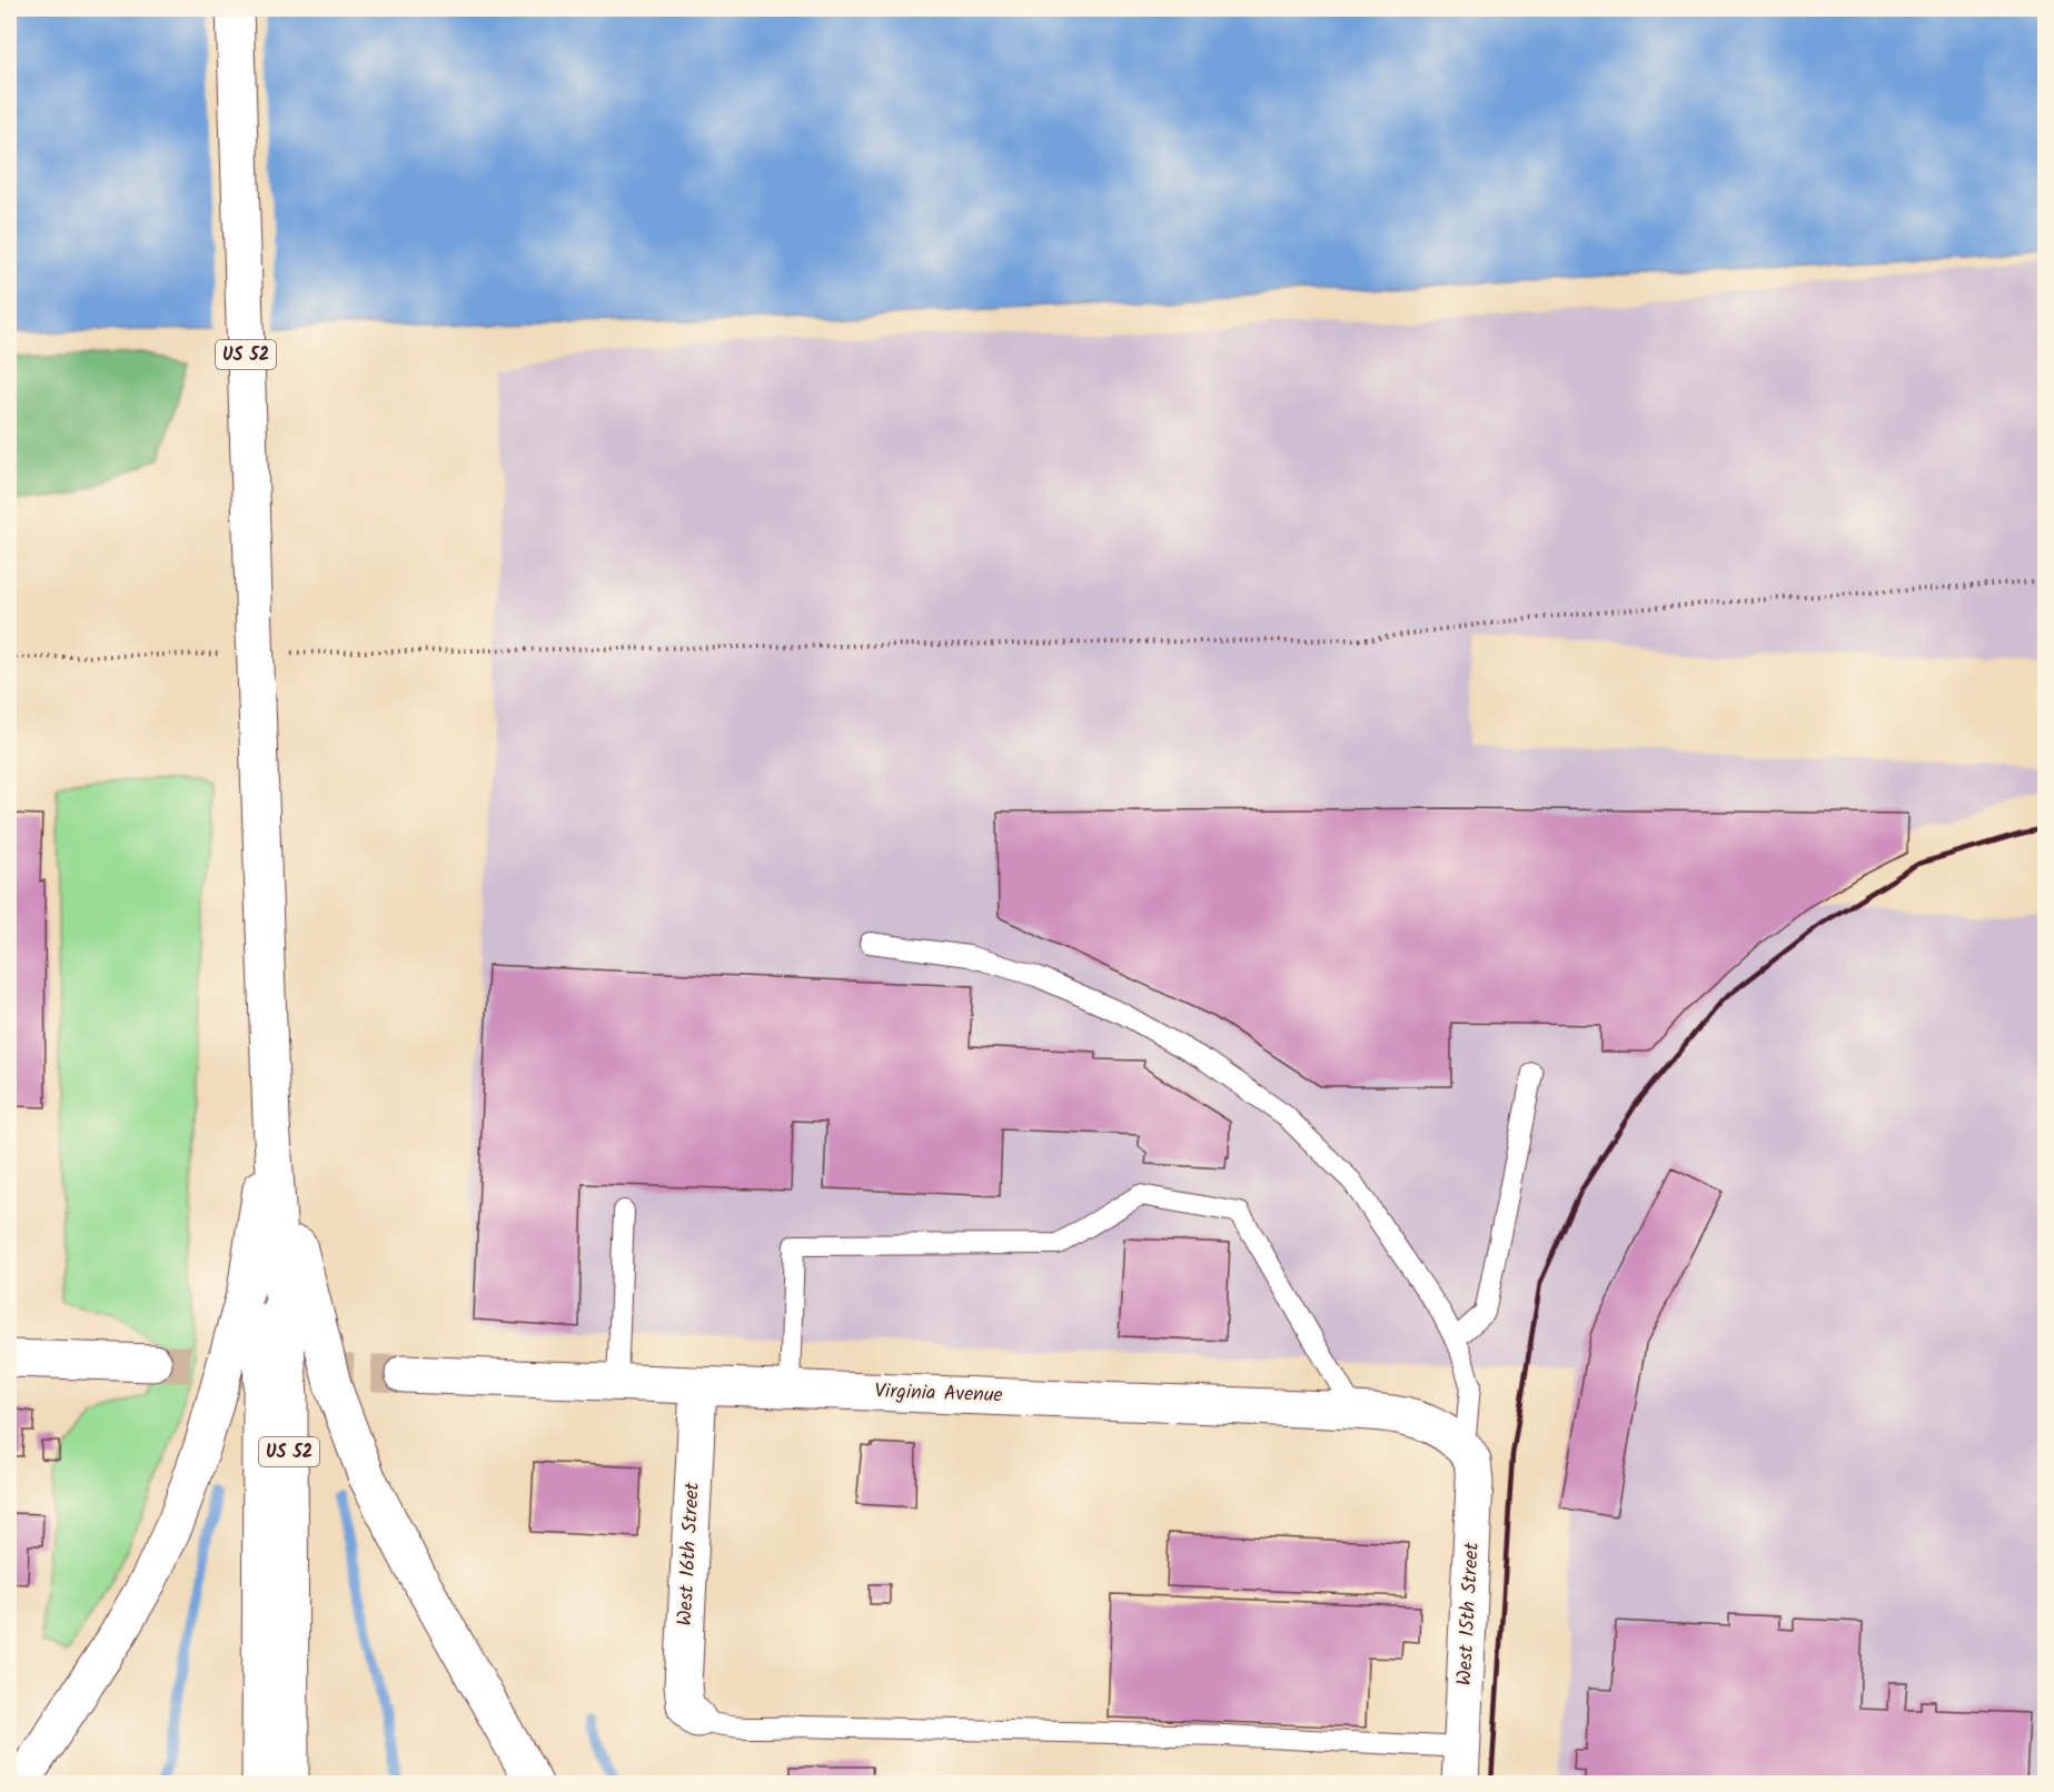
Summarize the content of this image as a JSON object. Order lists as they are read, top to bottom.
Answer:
{
  "streets": {
    "main road": [
      "US 52",
      "Virginia Avenue",
      "West 16th Street",
      "West 15th Street"
    ]
  },
  "crossings": [
    ["Virginia Avenue", "West 16th Street"],
    ["Virginia Avenue", "West 15th Street"]
  ]
}
